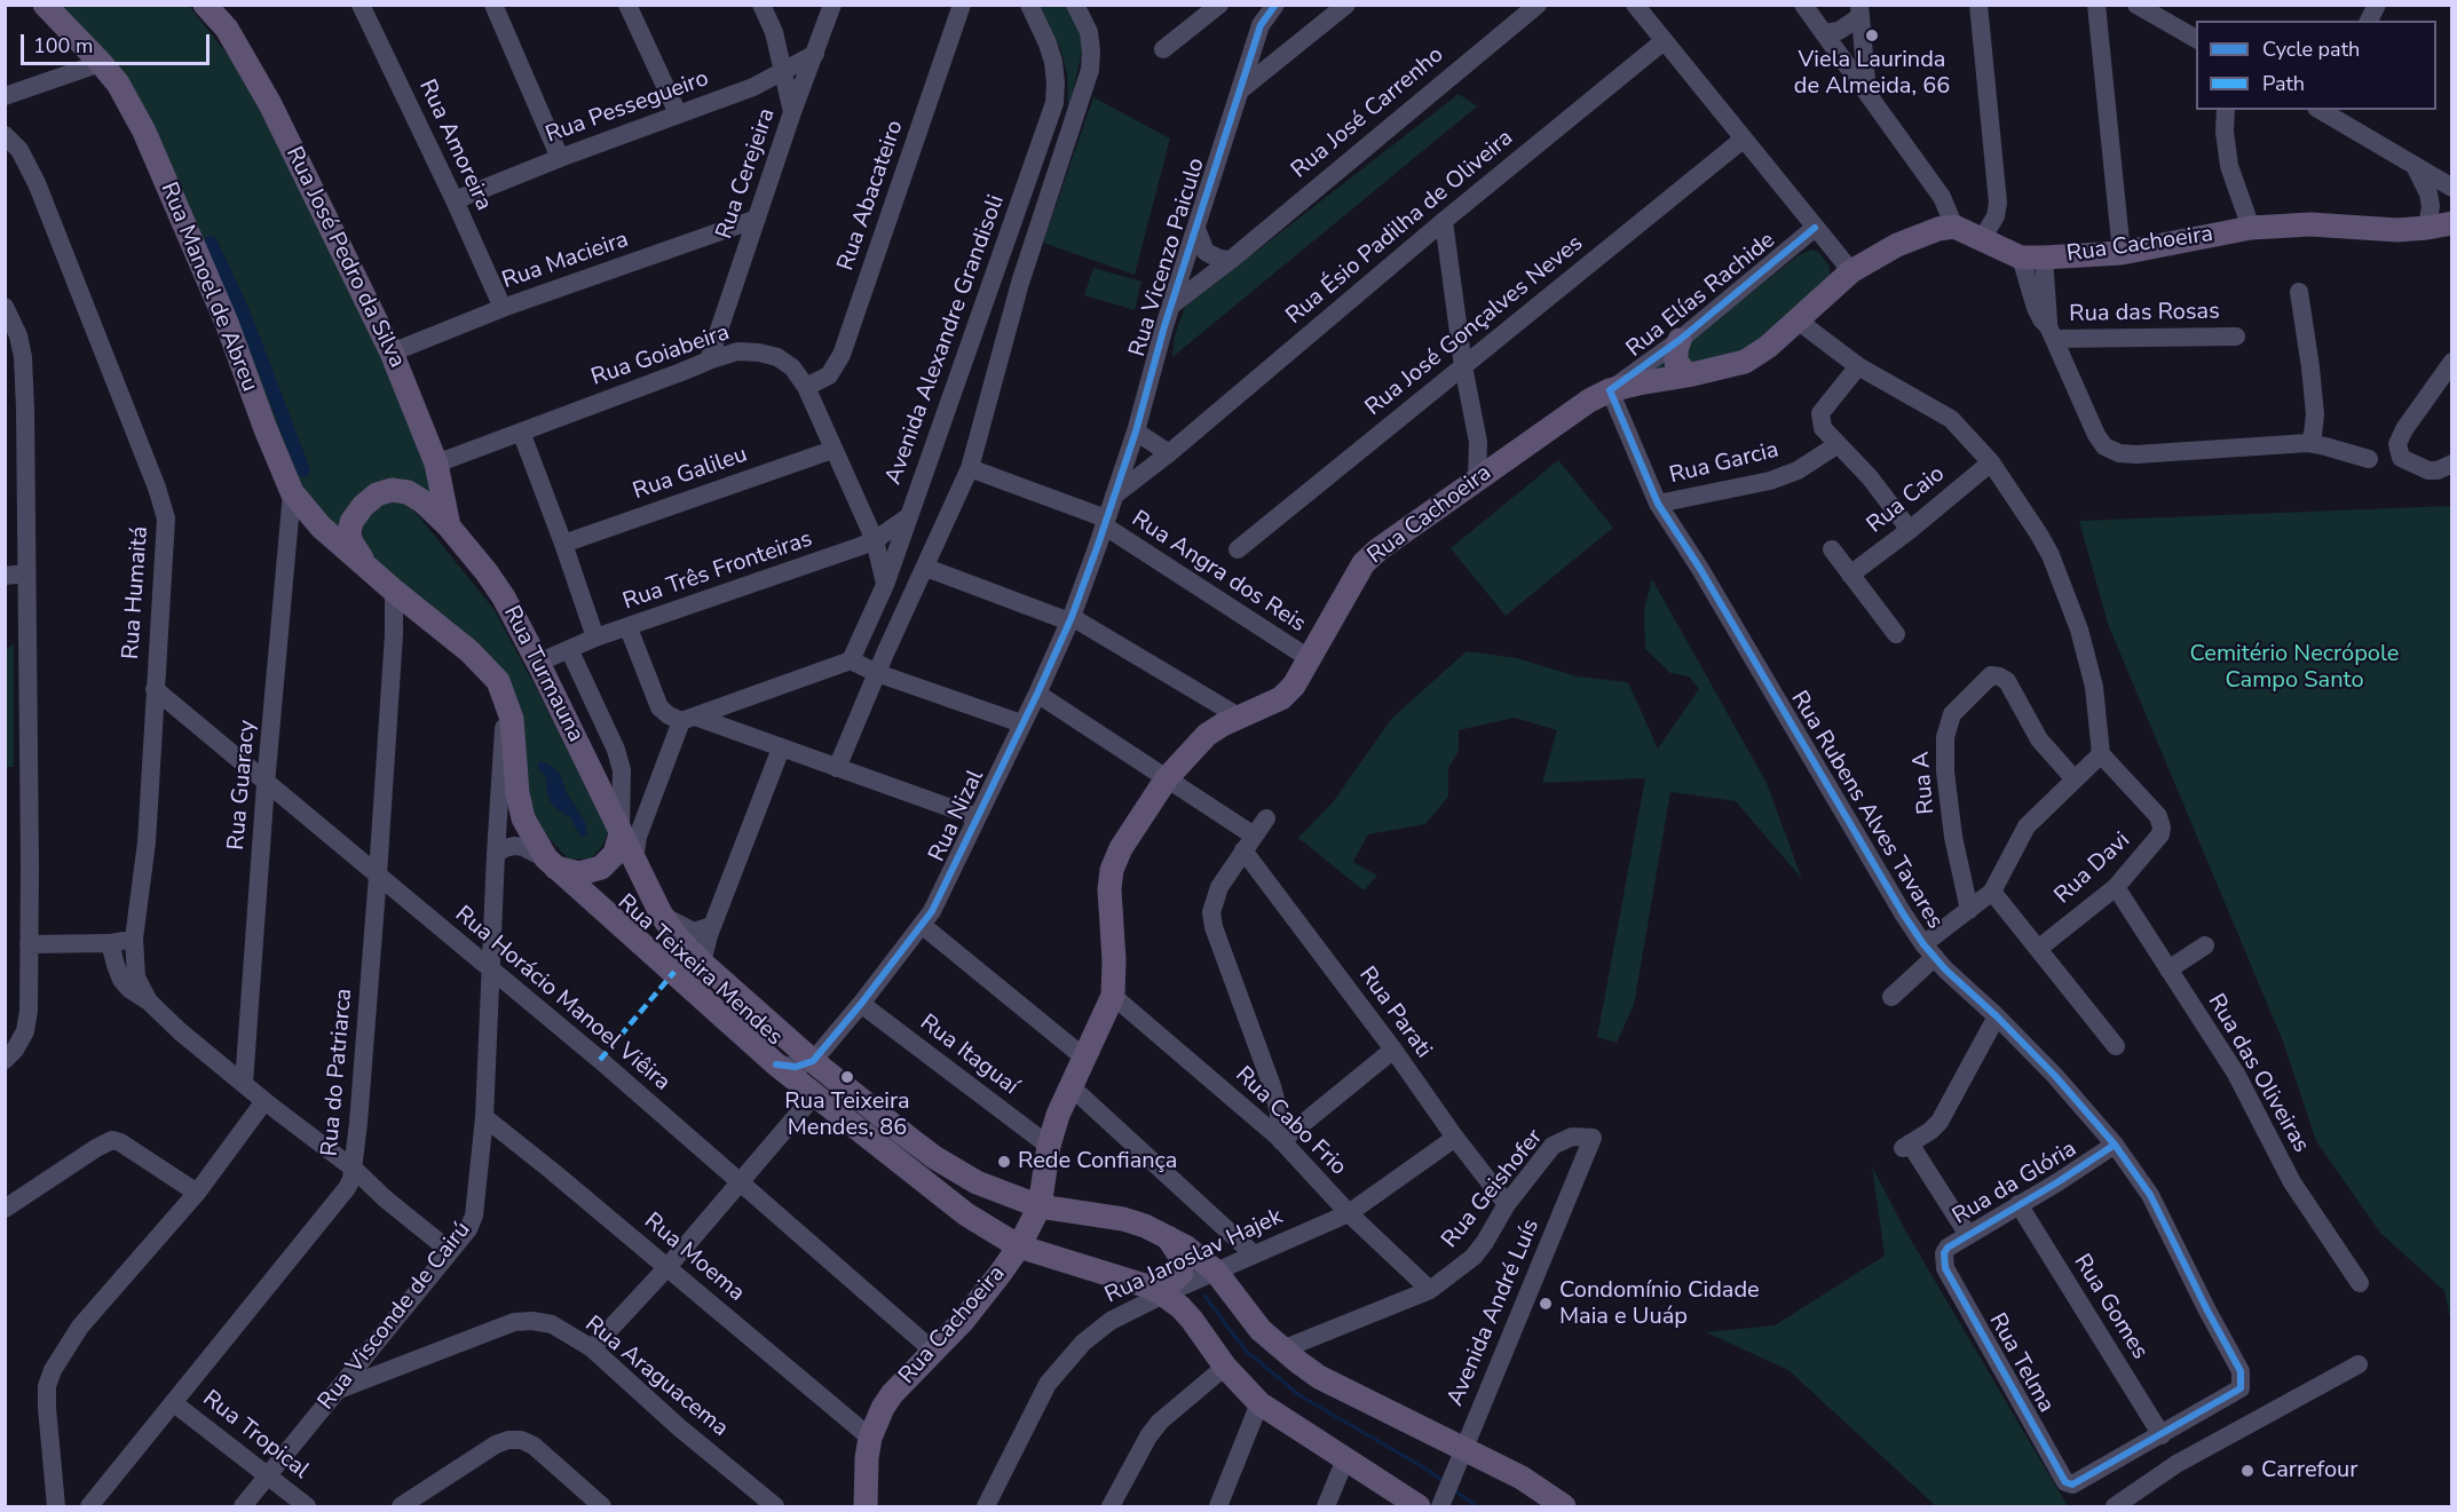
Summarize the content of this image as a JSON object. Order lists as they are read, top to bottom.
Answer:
{
  "streets": {
    "main road": [
      "Rua Cachoeira",
      "Rua José Pedro da Silva",
      "Rua Manoel de Abreu",
      "Rua Turmauna",
      "Rua Teixeira Mendes"
    ],
    "street": [
      "Rua Pessegueiro",
      "Rua José Carrenho",
      "Rua Amoreira",
      "Rua Cerejeira",
      "Rua Abacateiro",
      "Rua Ésio Padilha de Oliveira",
      "Rua Vicenzo Paiculo",
      "Rua Macieira",
      "Rua Elías Rachide",
      "Rua das Rosas",
      "Rua José Gonçalves Neves",
      "Avenida Alexandre Grandisoli",
      "Rua Goiabeira",
      "Rua Garcia",
      "Rua Galileu",
      "Rua Caio",
      "Rua Três Fronteiras",
      "Rua Angra dos Reis",
      "Rua Humaitá",
      "Rua A",
      "Rua Guaracy",
      "Rua Rubens Alves Tavares",
      "Rua Nizal",
      "Rua Davi",
      "Rua Horácio Manoel Viêira",
      "Rua Parati",
      "Rua Itaguaí",
      "Rua do Patriarca",
      "Rua das Oliveiras",
      "Rua Cabo Frio",
      "Rua da Glória",
      "Rua Geishofer",
      "Rua Jaroslav Hajek",
      "Rua Moema",
      "Rua Gomes",
      "Avenida André Luís",
      "Rua Visconde de Cairú",
      "Rua Telma",
      "Rua Araguacema",
      "Rua Tropical"
    ]
  },
  "crossings": [
    ["Rua Pessegueiro", "Rua Amoreira"],
    ["Rua Pessegueiro", "Rua Cerejeira"],
    ["Rua José Carrenho", "Rua Vicenzo Paiculo"],
    ["Rua Amoreira", "Rua Macieira"],
    ["Rua Cerejeira", "Rua Macieira"],
    ["Rua Cerejeira", "Rua Goiabeira"],
    ["Rua Abacateiro", "Rua Goiabeira"],
    ["Rua Ésio Padilha de Oliveira", "Rua Vicenzo Paiculo"],
    ["Rua Cachoeira", "Rua Elías Rachide"],
    ["Rua Cachoeira", "Rua Angra dos Reis"],
    ["Rua Cachoeira", "Rua Rubens Alves Tavares"],
    ["Rua Cachoeira", "Rua Teixeira Mendes"],
    ["Rua Cachoeira", "Rua Horácio Manoel Viêira"],
    ["Rua Cachoeira", "Rua Parati"],
    ["Rua Cachoeira", "Rua Itaguaí"],
    ["Rua Cachoeira", "Rua Cabo Frio"],
    ["Rua Cachoeira", "Rua Moema"],
    ["Rua José Pedro da Silva", "Rua Macieira"],
    ["Rua José Pedro da Silva", "Rua Goiabeira"],
    ["Rua José Pedro da Silva", "Rua Turmauna"],
    ["Rua Vicenzo Paiculo", "Rua Angra dos Reis"],
    ["Rua Vicenzo Paiculo", "Rua Nizal"],
    ["Rua Manoel de Abreu", "Rua Turmauna"],
    ["Rua Manoel de Abreu", "Rua Guaracy"],
    ["Rua Elías Rachide", "Rua Rubens Alves Tavares"],
    ["Avenida Alexandre Grandisoli", "Rua Goiabeira"],
    ["Avenida Alexandre Grandisoli", "Rua Três Fronteiras"],
    ["Rua Goiabeira", "Rua Galileu"],
    ["Rua Goiabeira", "Rua Três Fronteiras"],
    ["Rua Garcia", "Rua Rubens Alves Tavares"],
    ["Rua Três Fronteiras", "Rua Turmauna"],
    ["Rua Angra dos Reis", "Rua Nizal"],
    ["Rua Humaitá", "Rua Guaracy"],
    ["Rua Humaitá", "Rua Horácio Manoel Viêira"],
    ["Rua Humaitá", "Rua do Patriarca"],
    ["Rua Humaitá", "Rua Visconde de Cairú"],
    ["Rua Turmauna", "Rua Teixeira Mendes"],
    ["Rua Guaracy", "Rua Horácio Manoel Viêira"],
    ["Rua Rubens Alves Tavares", "Rua da Glória"],
    ["Rua Rubens Alves Tavares", "Rua Gomes"],
    ["Rua Rubens Alves Tavares", "Rua Telma"],
    ["Rua Nizal", "Rua Teixeira Mendes"],
    ["Rua Nizal", "Rua Parati"],
    ["Rua Nizal", "Rua Itaguaí"],
    ["Rua Davi", "Rua das Oliveiras"],
    ["Rua Teixeira Mendes", "Rua Jaroslav Hajek"],
    ["Rua Teixeira Mendes", "Rua Visconde de Cairú"],
    ["Rua Horácio Manoel Viêira", "Rua do Patriarca"],
    ["Rua Horácio Manoel Viêira", "Rua Visconde de Cairú"],
    ["Rua Parati", "Rua Geishofer"],
    ["Rua Parati", "Rua Jaroslav Hajek"],
    ["Rua do Patriarca", "Rua Tropical"],
    ["Rua Cabo Frio", "Rua Geishofer"],
    ["Rua Cabo Frio", "Rua Jaroslav Hajek"],
    ["Rua da Glória", "Rua Gomes"],
    ["Rua da Glória", "Rua Telma"],
    ["Rua Geishofer", "Avenida André Luís"],
    ["Rua Moema", "Rua Visconde de Cairú"],
    ["Rua Gomes", "Rua Telma"],
    ["Rua Visconde de Cairú", "Rua Araguacema"],
    ["Rua Visconde de Cairú", "Rua Tropical"]
  ],
  "parks": ["Cemitério Necrópole Campo Santo"],
  "places": [
    "Viela Laurinda de Almeida, 66",
    "Rua Teixeira Mendes, 86",
    "Rede Confiança",
    "Condomínio Cidade Maia e Uuáp",
    "Carrefour"
  ],
  "legend": ["Cycle path", "Path"],
  "scale_bar": "100 m"
}
